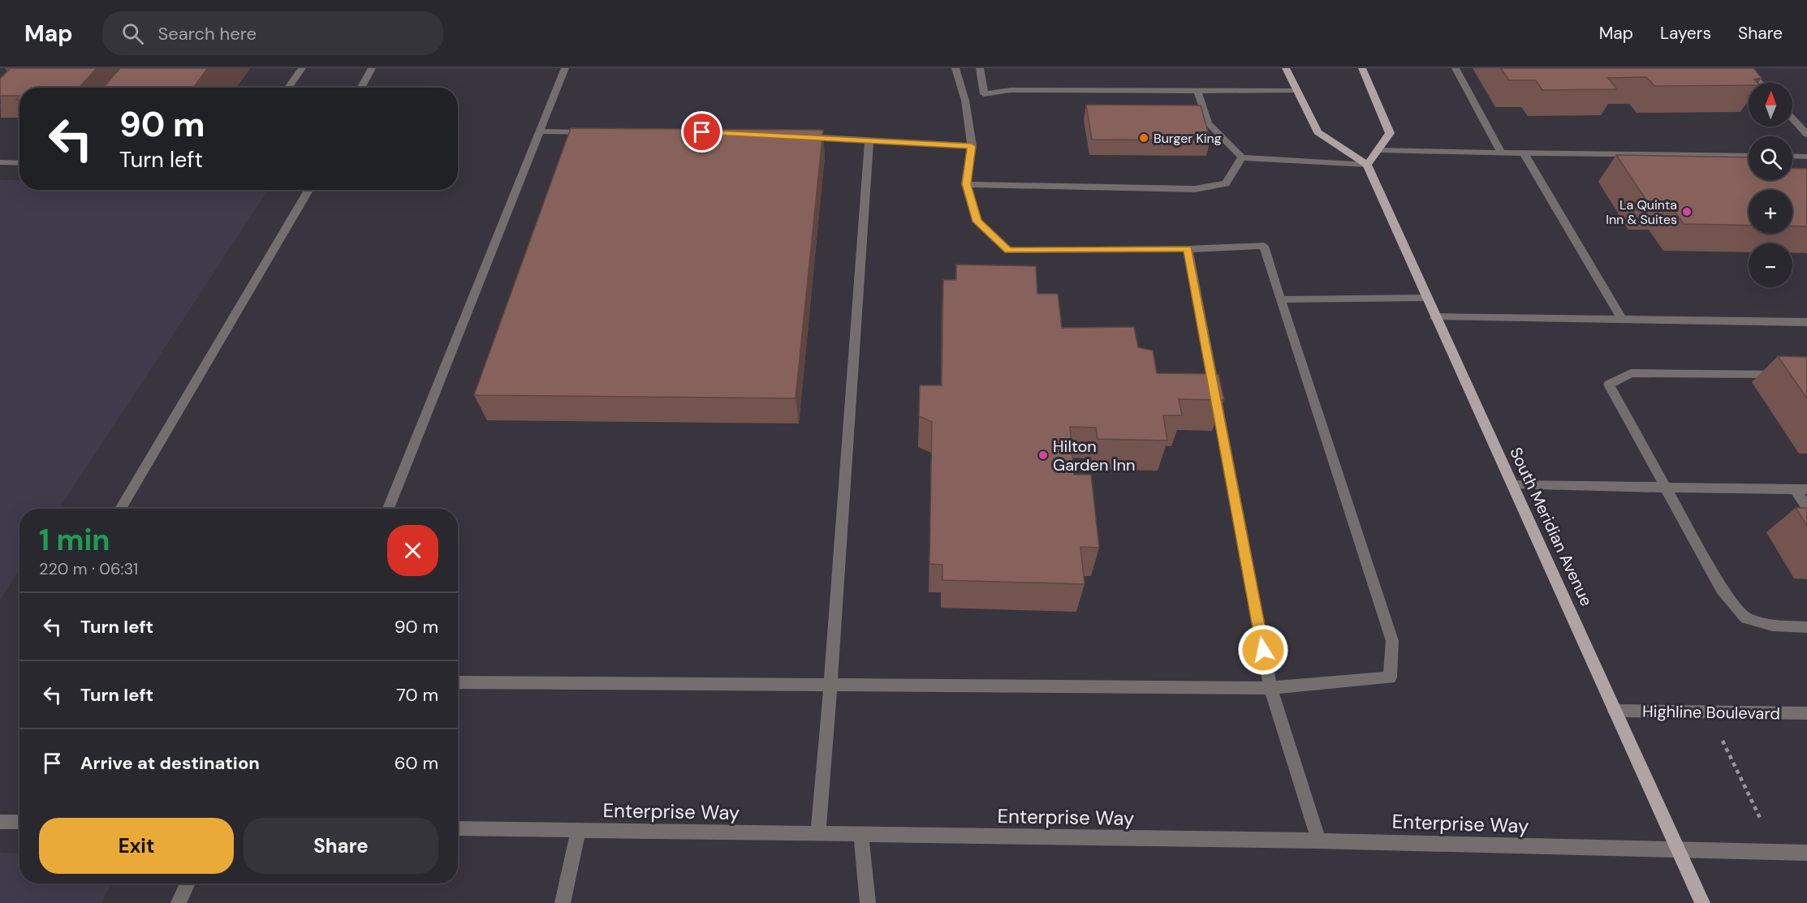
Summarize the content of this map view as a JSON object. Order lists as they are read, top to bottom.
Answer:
{
  "streets": {
    "main road": ["South Meridian Avenue"],
    "street": ["Highline Boulevard", "Enterprise Way"]
  },
  "crossings": [
    ["South Meridian Avenue", "Highline Boulevard"],
    ["South Meridian Avenue", "Enterprise Way"]
  ],
  "places": ["Burger King", "La Quinta Inn & Suites", "Hilton Garden Inn"],
  "north": "top",
  "page": {
    "header": "Map",
    "search": "Search here",
    "nav": ["Map", "Layers", "Share"],
    "map_buttons": ["+", "−"],
    "turn": ["90 m", "Turn left"],
    "heading": ["1 min", "220 m · 06:31"],
    "list": [
      {
        "name": "Turn left",
        "value": "90 m"
      },
      {
        "name": "Turn left",
        "value": "70 m"
      },
      {
        "name": "Arrive at destination",
        "value": "60 m"
      }
    ],
    "buttons": ["Exit", "Share"]
  }
}
